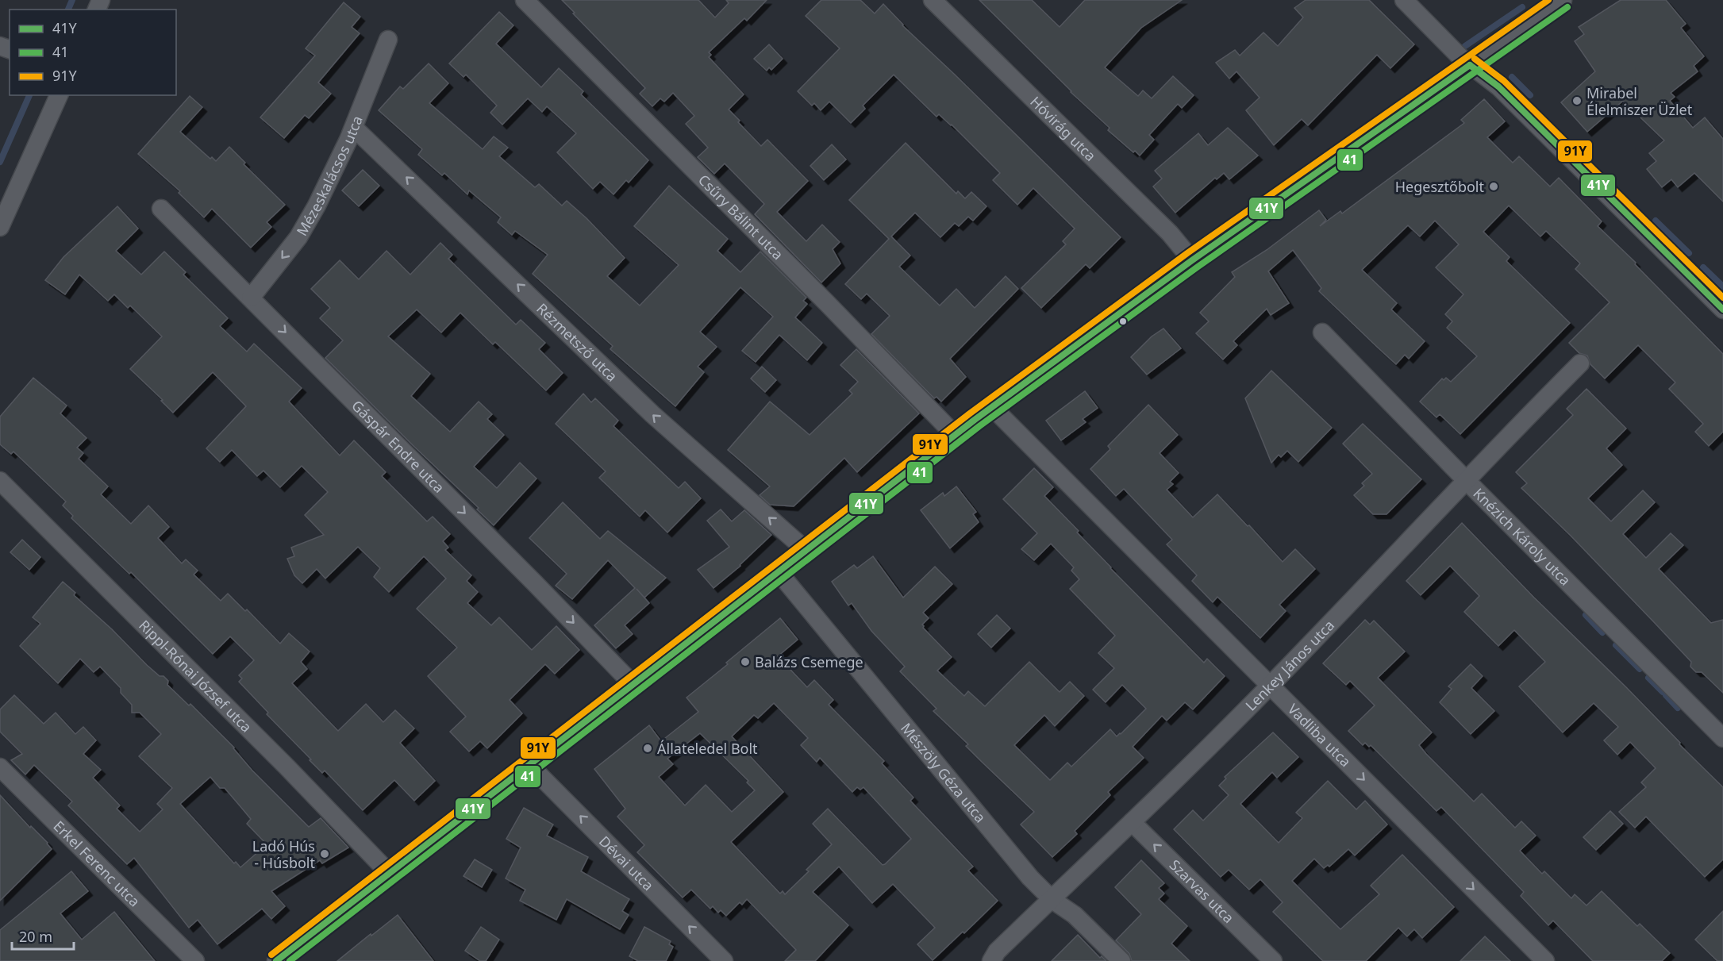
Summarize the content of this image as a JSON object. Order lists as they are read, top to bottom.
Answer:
{
  "streets": {
    "street": [
      "Hóvirág utca",
      "Mézeskalácsos utca",
      "Csűry Bálint utca",
      "Rézmetsző utca",
      "Gáspár Endre utca",
      "Knézich Károly utca",
      "Lenkey János utca",
      "Rippl-Rónai József utca",
      "Vadliba utca",
      "Mészöly Géza utca",
      "Dévai utca",
      "Erkel Ferenc utca",
      "Szarvas utca"
    ]
  },
  "crossings": [
    ["Mézeskalácsos utca", "Rézmetsző utca"],
    ["Mézeskalácsos utca", "Gáspár Endre utca"],
    ["Knézich Károly utca", "Lenkey János utca"],
    ["Lenkey János utca", "Vadliba utca"],
    ["Lenkey János utca", "Mészöly Géza utca"],
    ["Lenkey János utca", "Szarvas utca"]
  ],
  "one_way": [
    "Mézeskalácsos utca",
    "Rézmetsző utca",
    "Gáspár Endre utca",
    "Vadliba utca",
    "Dévai utca",
    "Szarvas utca"
  ],
  "places": [
    "Mirabel Élelmiszer Üzlet",
    "Hegesztőbolt",
    "Balázs Csemege",
    "Állateledel Bolt",
    "Ladó Hús - Húsbolt"
  ],
  "lines": ["transit line 91Y", "transit line 41", "transit line 41Y"],
  "legend": ["41Y", "41", "91Y"],
  "scale_bar": "20 m"
}
